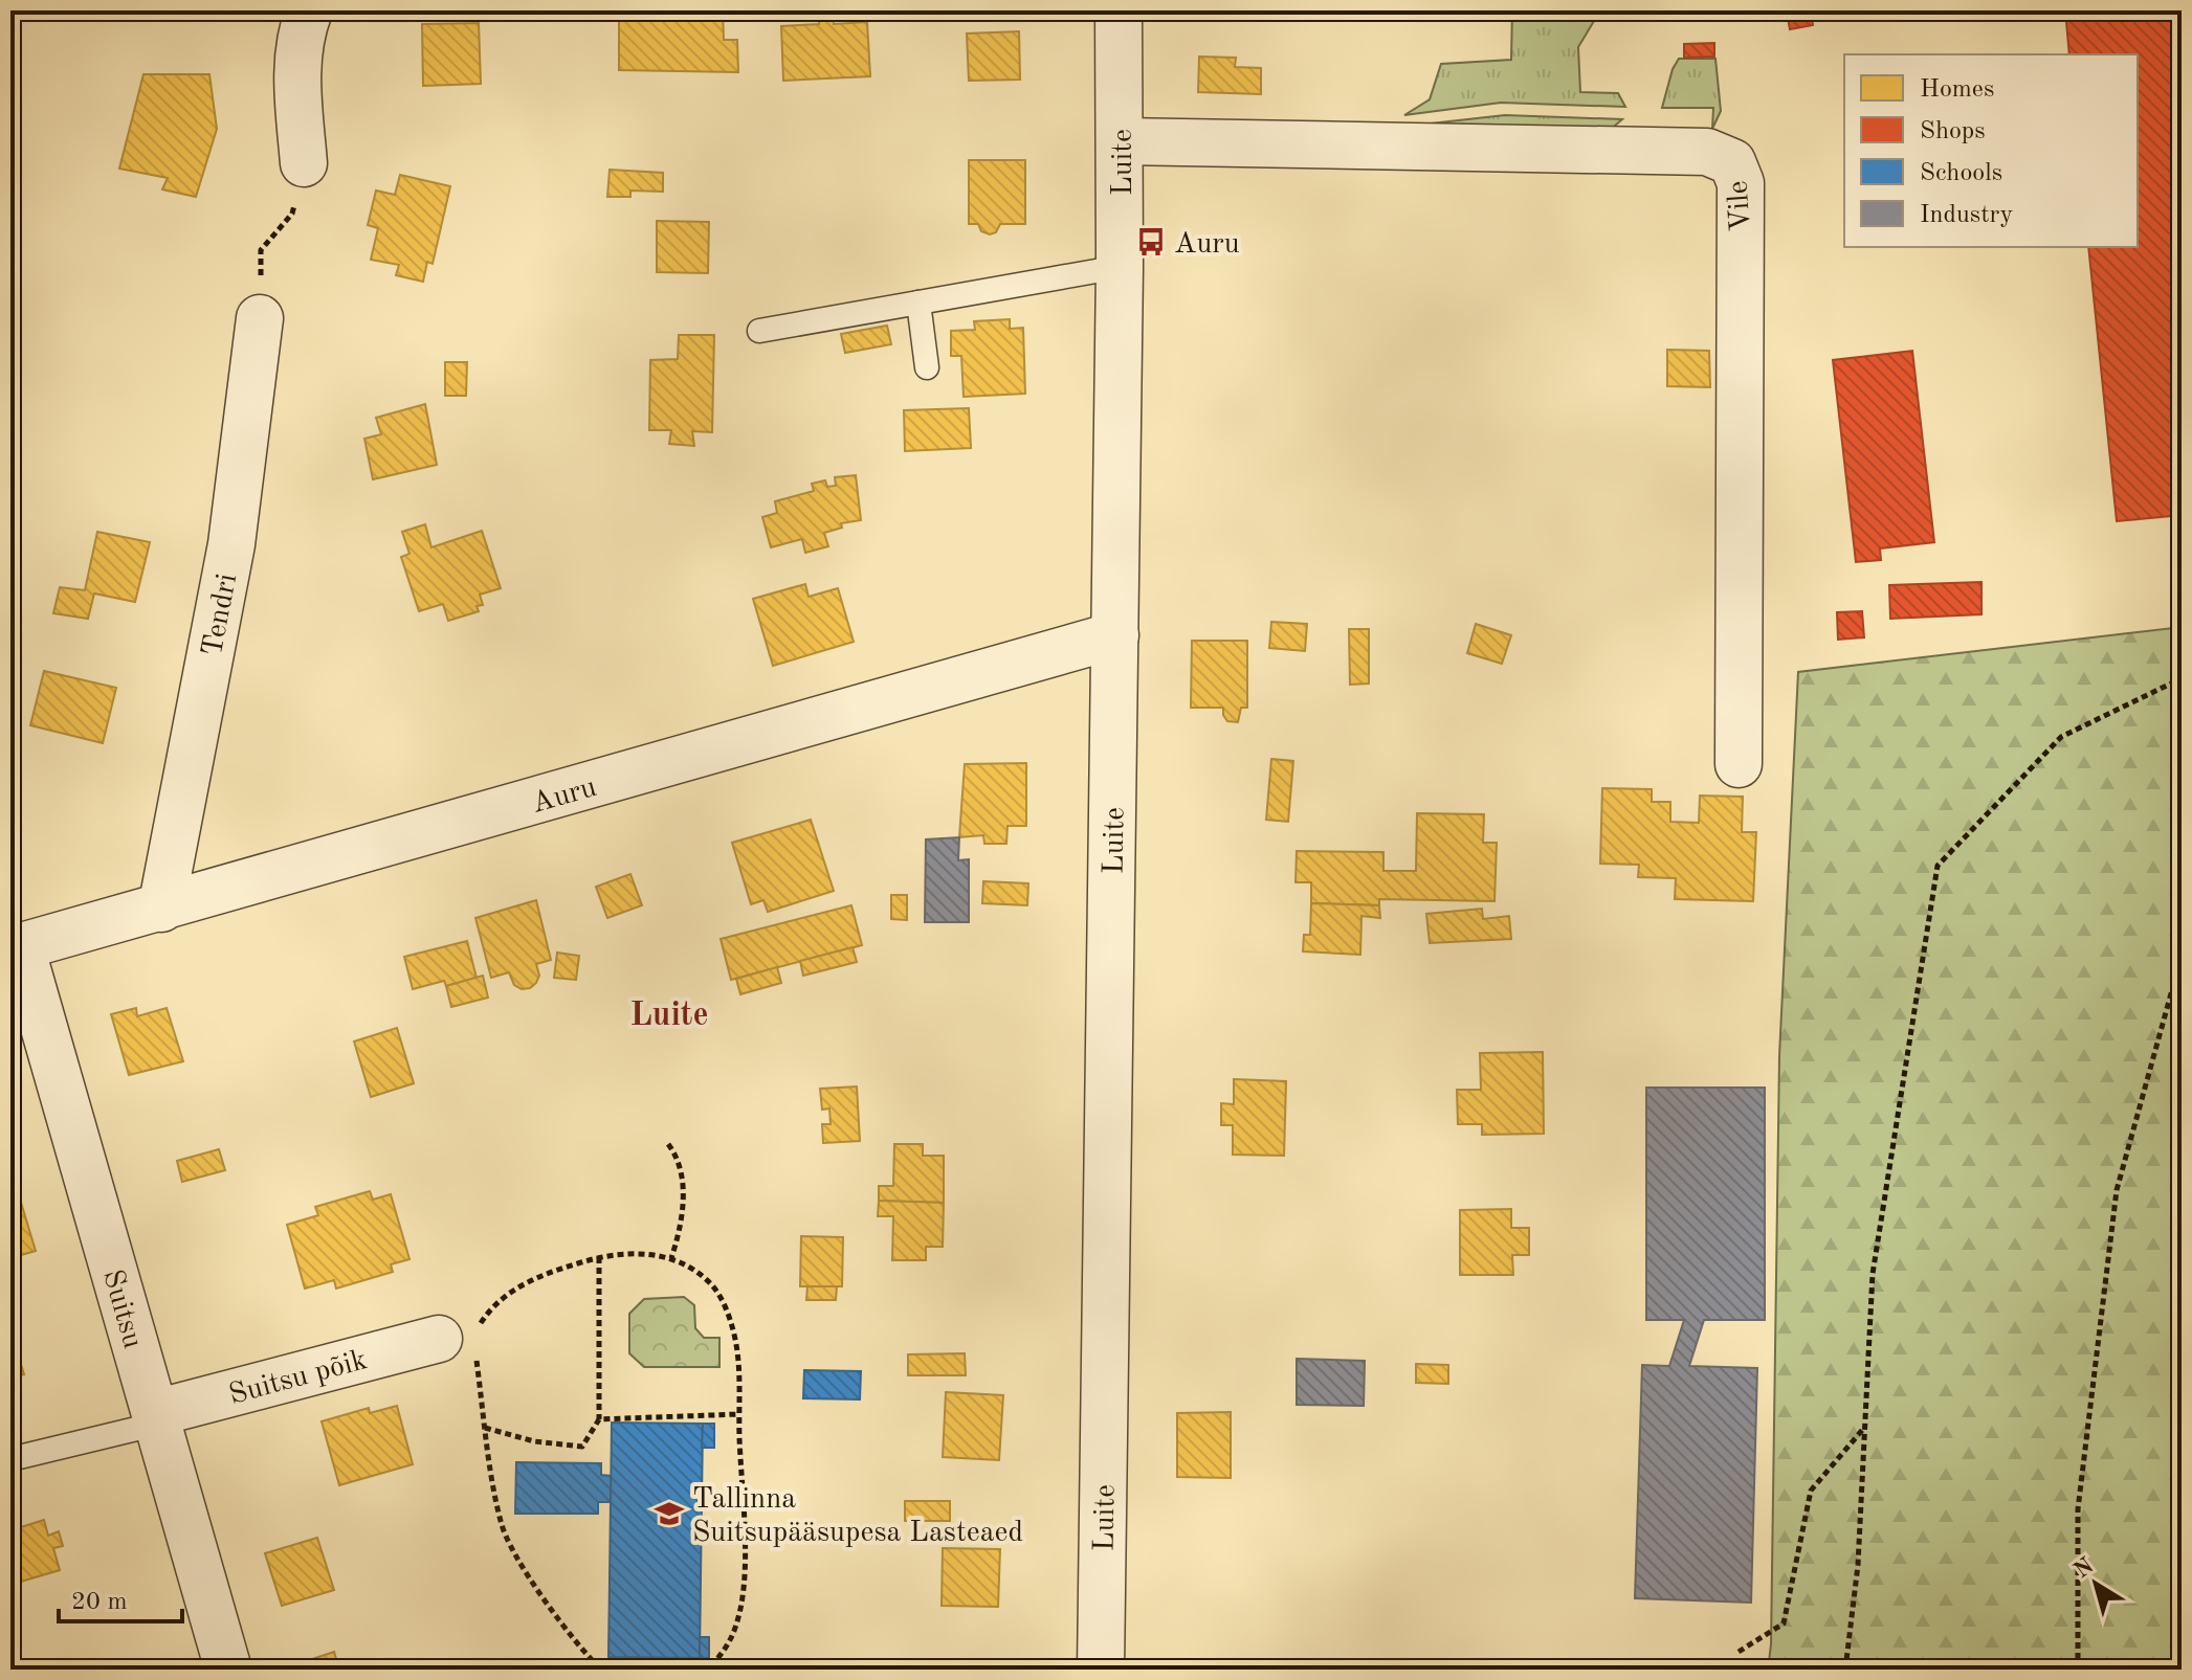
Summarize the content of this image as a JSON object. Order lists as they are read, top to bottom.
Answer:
{
  "streets": {
    "street": [
      "Luite",
      "Vile",
      "Tendri",
      "Auru",
      "Suitsu",
      "Suitsu põik"
    ]
  },
  "crossings": [
    ["Luite", "Vile"],
    ["Luite", "Auru"],
    ["Tendri", "Auru"],
    ["Auru", "Suitsu"],
    ["Suitsu", "Suitsu põik"]
  ],
  "districts": ["Luite"],
  "places": {
    "bus stop": ["Auru"],
    "school or university": ["Tallinna Suitsupääsupesa Lasteaed"]
  },
  "legend": [
    "Homes",
    "Shops",
    "Schools",
    "Industry"
  ],
  "scale_bar": "20 m",
  "north": "top left"
}
